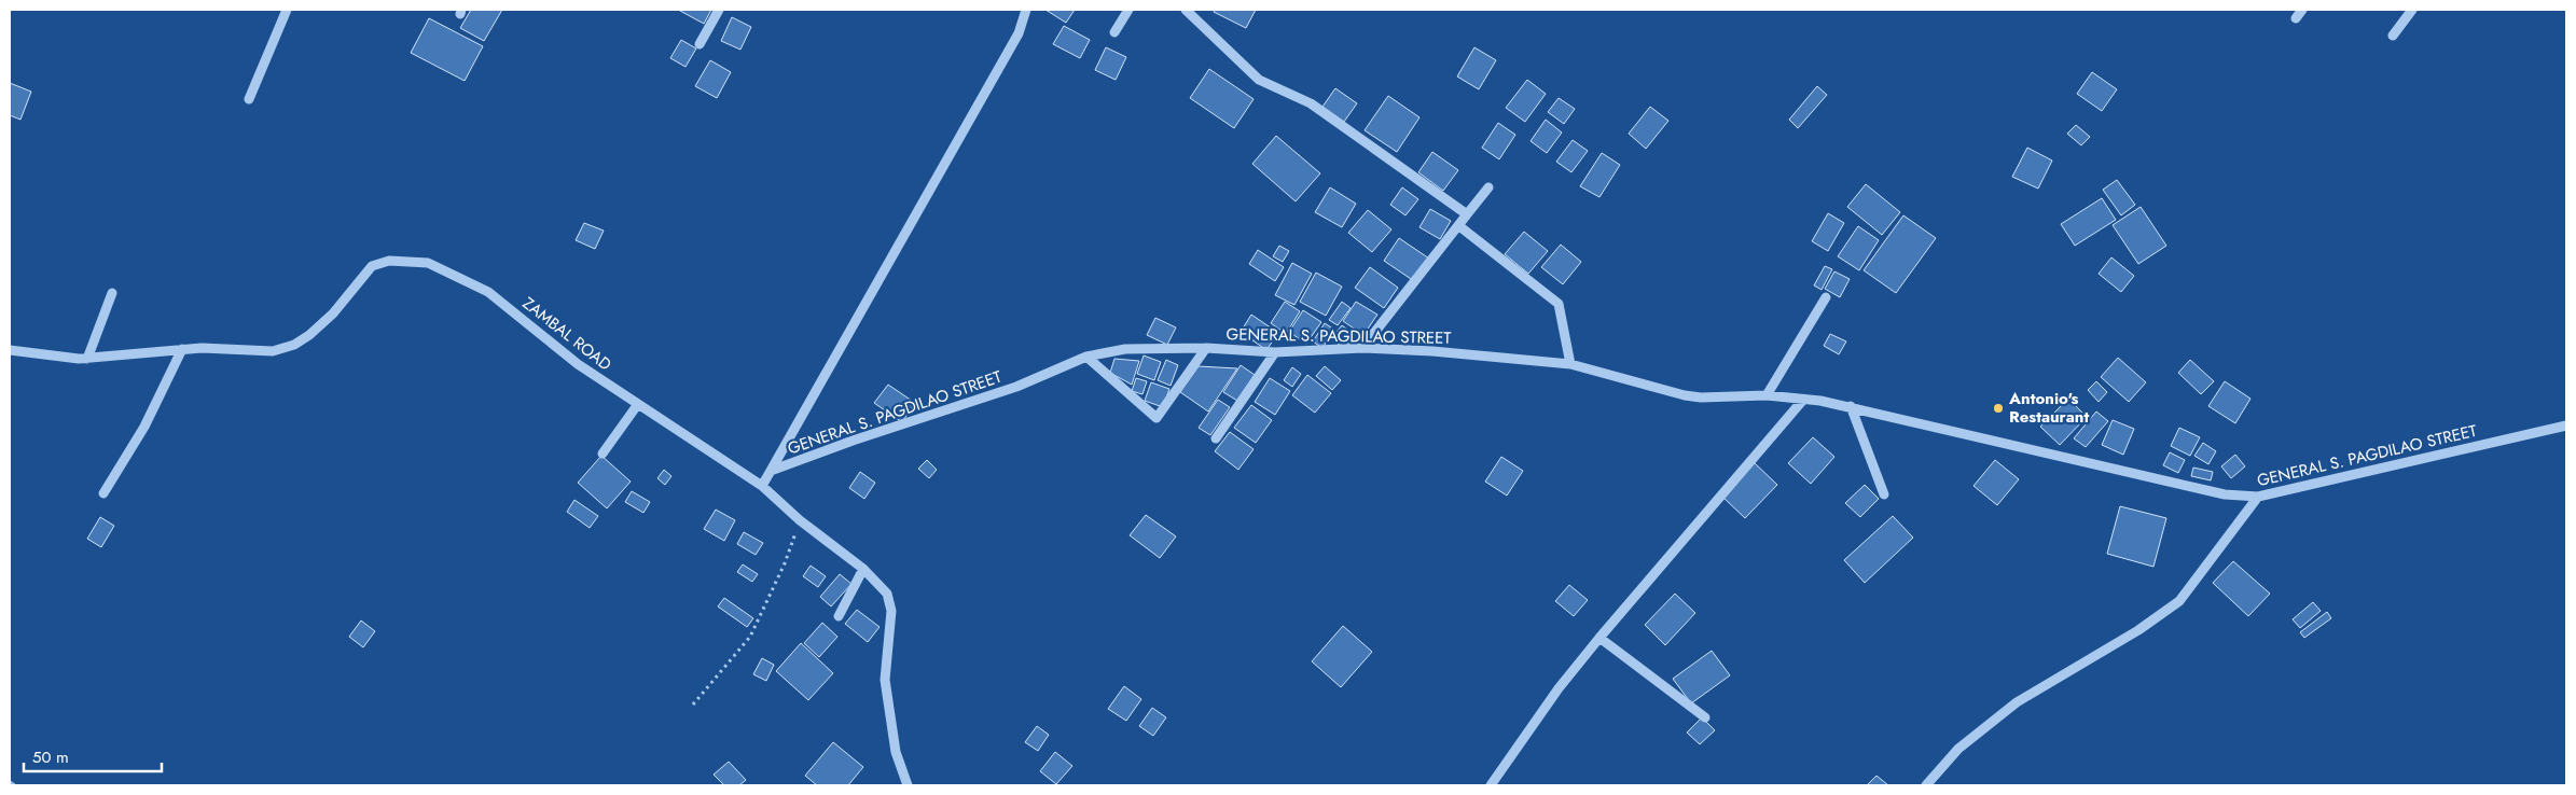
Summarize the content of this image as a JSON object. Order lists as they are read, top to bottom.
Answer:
{
  "streets": {
    "street": ["ZAMBAL ROAD", "GENERAL S. PAGDILAO STREET"]
  },
  "crossings": [
    ["ZAMBAL ROAD", "GENERAL S. PAGDILAO STREET"]
  ],
  "places": ["Antonio's Restaurant"],
  "scale_bar": "50 m"
}
